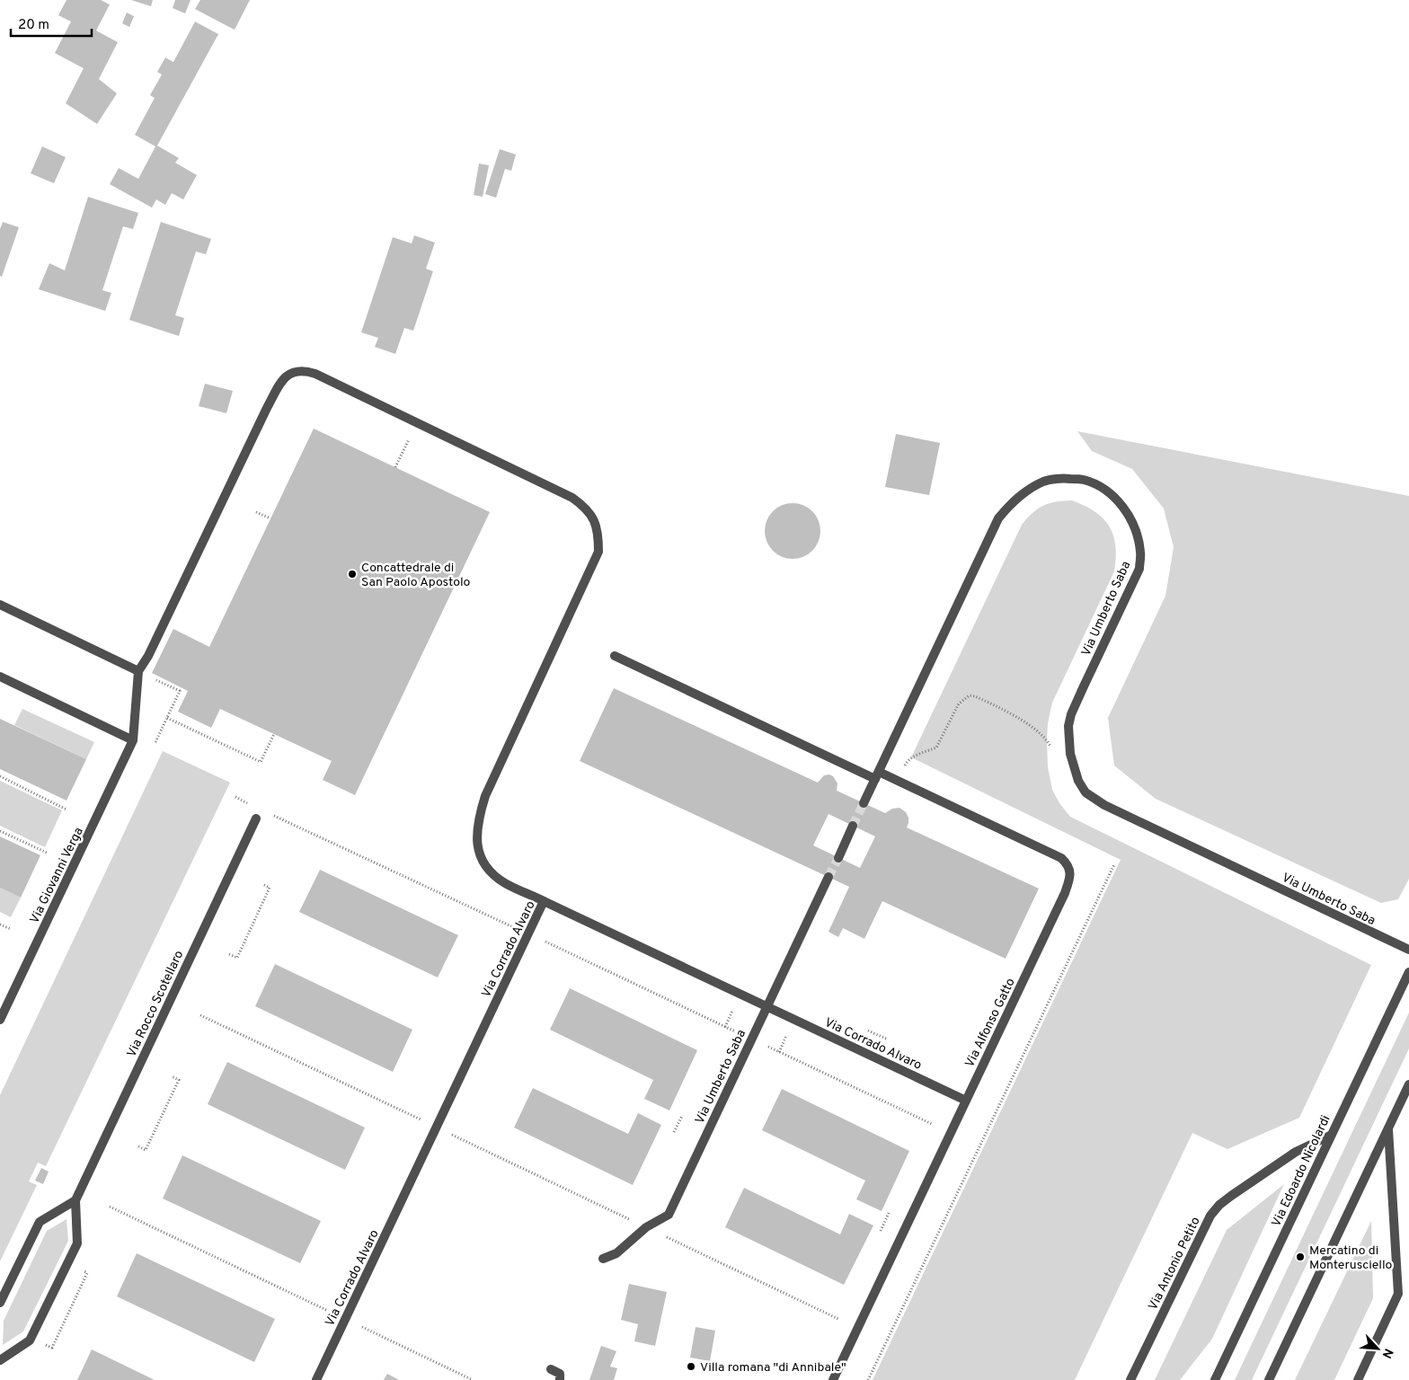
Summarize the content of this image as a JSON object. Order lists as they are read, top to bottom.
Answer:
{
  "streets": {
    "street": [
      "Via Umberto Saba",
      "Via Giovanni Verga",
      "Via Corrado Alvaro",
      "Via Rocco Scotellaro",
      "Via Alfonso Gatto",
      "Via Edoardo Nicolardi",
      "Via Antonio Petito"
    ]
  },
  "crossings": [
    ["Via Umberto Saba", "Via Corrado Alvaro"],
    ["Via Umberto Saba", "Via Alfonso Gatto"],
    ["Via Corrado Alvaro", "Via Alfonso Gatto"],
    ["Via Edoardo Nicolardi", "Via Antonio Petito"]
  ],
  "places": ["Concattedrale di San Paolo Apostolo", "Mercatino di Monterusciello", "Villa romana \"di Annibale\""],
  "scale_bar": "20 m",
  "north": "bottom right"
}
